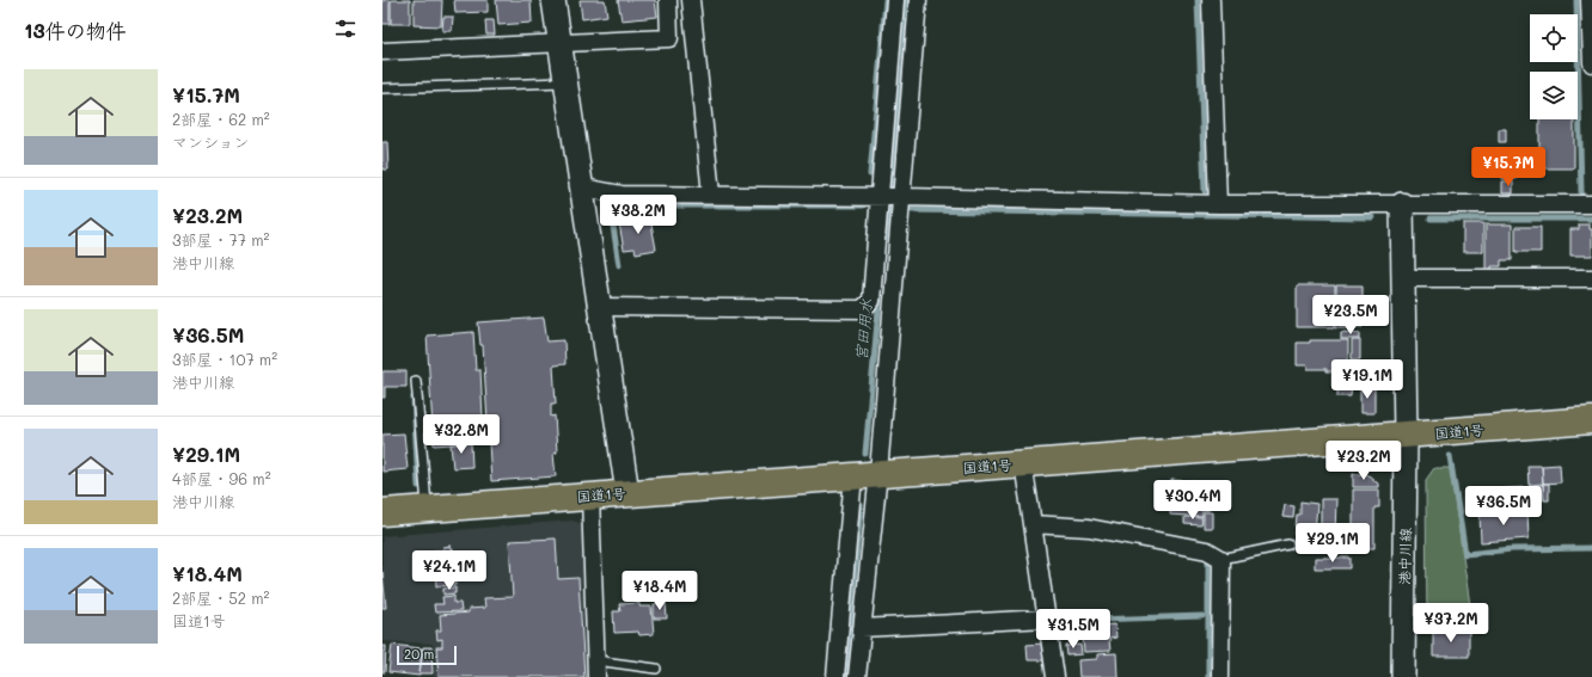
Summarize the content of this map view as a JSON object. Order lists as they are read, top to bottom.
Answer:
{
  "streets": {
    "highway": ["国道1号"],
    "street": ["港中川線"]
  },
  "crossings": [
    ["国道1号", "港中川線"]
  ],
  "water": ["宮田用水"],
  "scale_bar": "20 m",
  "page": {
    "heading": "13件の物件",
    "list": [
      {
        "name": "¥15.7M",
        "note": "2部屋 · 62 m² · マンション"
      },
      {
        "name": "¥23.2M",
        "note": "3部屋 · 77 m² · 港中川線"
      },
      {
        "name": "¥36.5M",
        "note": "3部屋 · 107 m² · 港中川線"
      },
      {
        "name": "¥29.1M",
        "note": "4部屋 · 96 m² · 港中川線"
      },
      {
        "name": "¥18.4M",
        "note": "2部屋 · 52 m² · 国道1号"
      }
    ],
    "price": [
      "¥15.7M",
      "¥38.2M",
      "¥23.5M",
      "¥19.1M",
      "¥32.8M",
      "¥23.2M",
      "¥30.4M",
      "¥36.5M",
      "¥29.1M",
      "¥24.1M",
      "¥18.4M",
      "¥37.2M",
      "¥31.5M"
    ],
    "scale": "20 m"
  }
}
